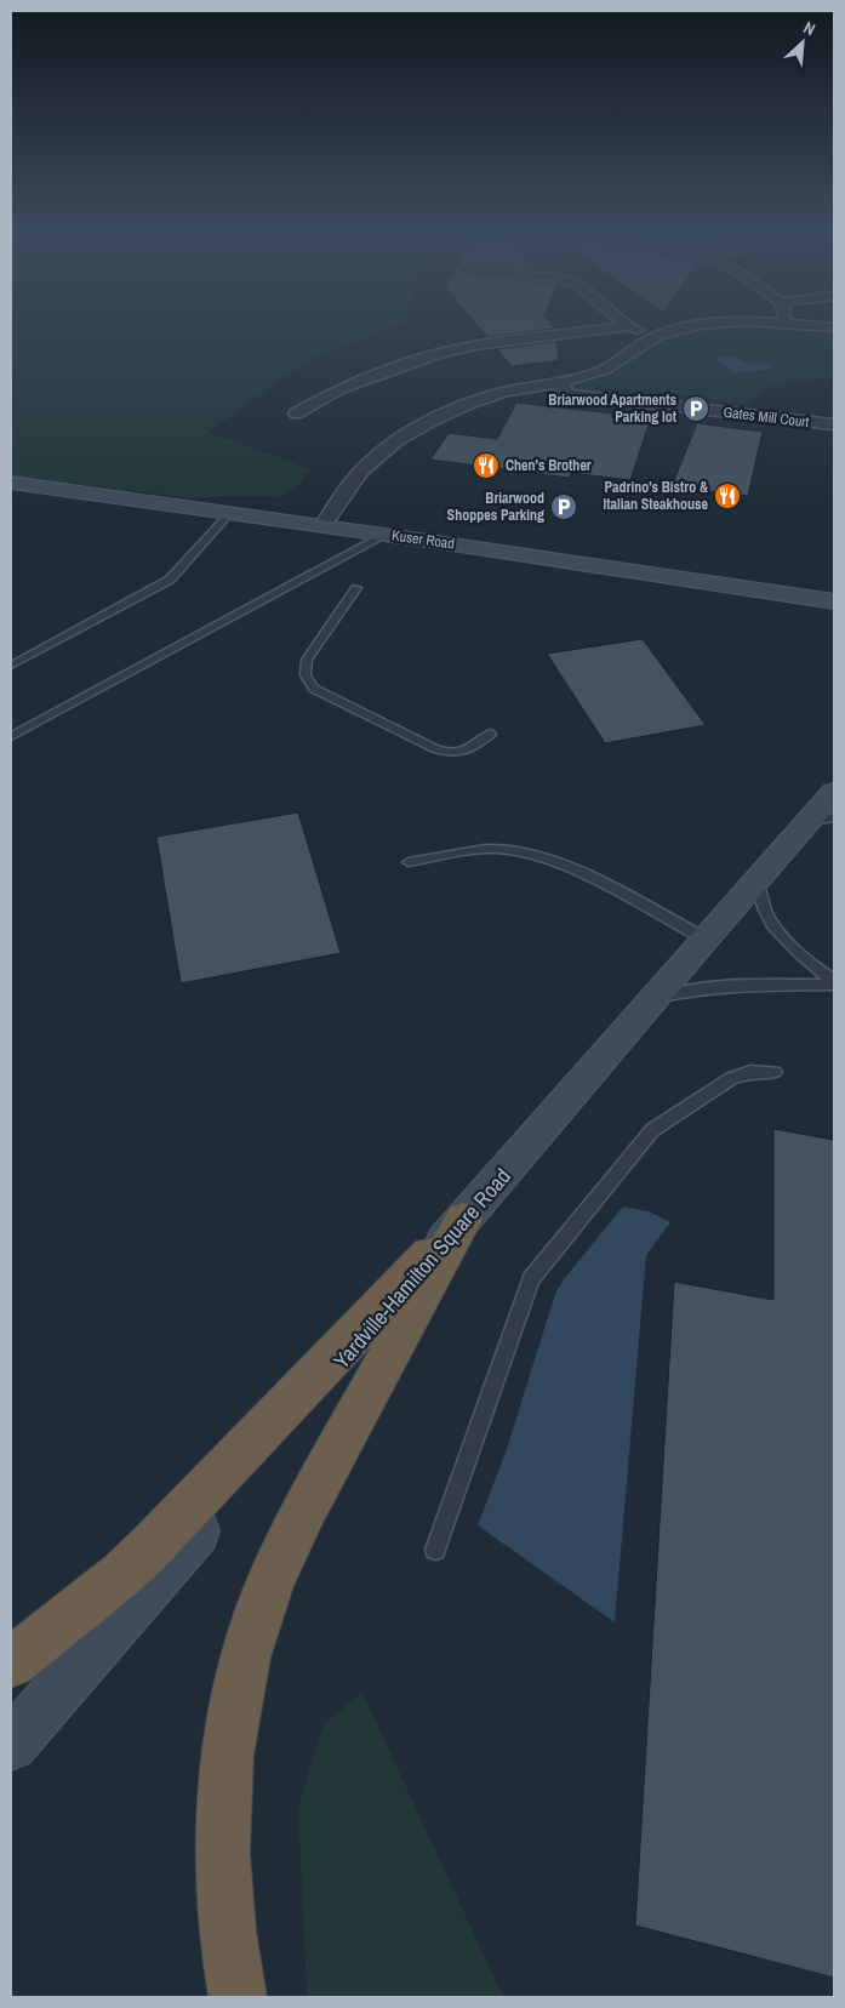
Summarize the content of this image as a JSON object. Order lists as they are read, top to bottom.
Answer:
{
  "streets": {
    "street": ["Gates Mill Court", "Kuser Road", "Yardville-Hamilton Square Road"]
  },
  "places": {
    "parking": ["Briarwood Apartments Parking lot", "Briarwood Shoppes Parking"],
    "restaurant": ["Chen's Brother", "Padrino's Bistro & Italian Steakhouse"]
  },
  "north": "top right"
}
